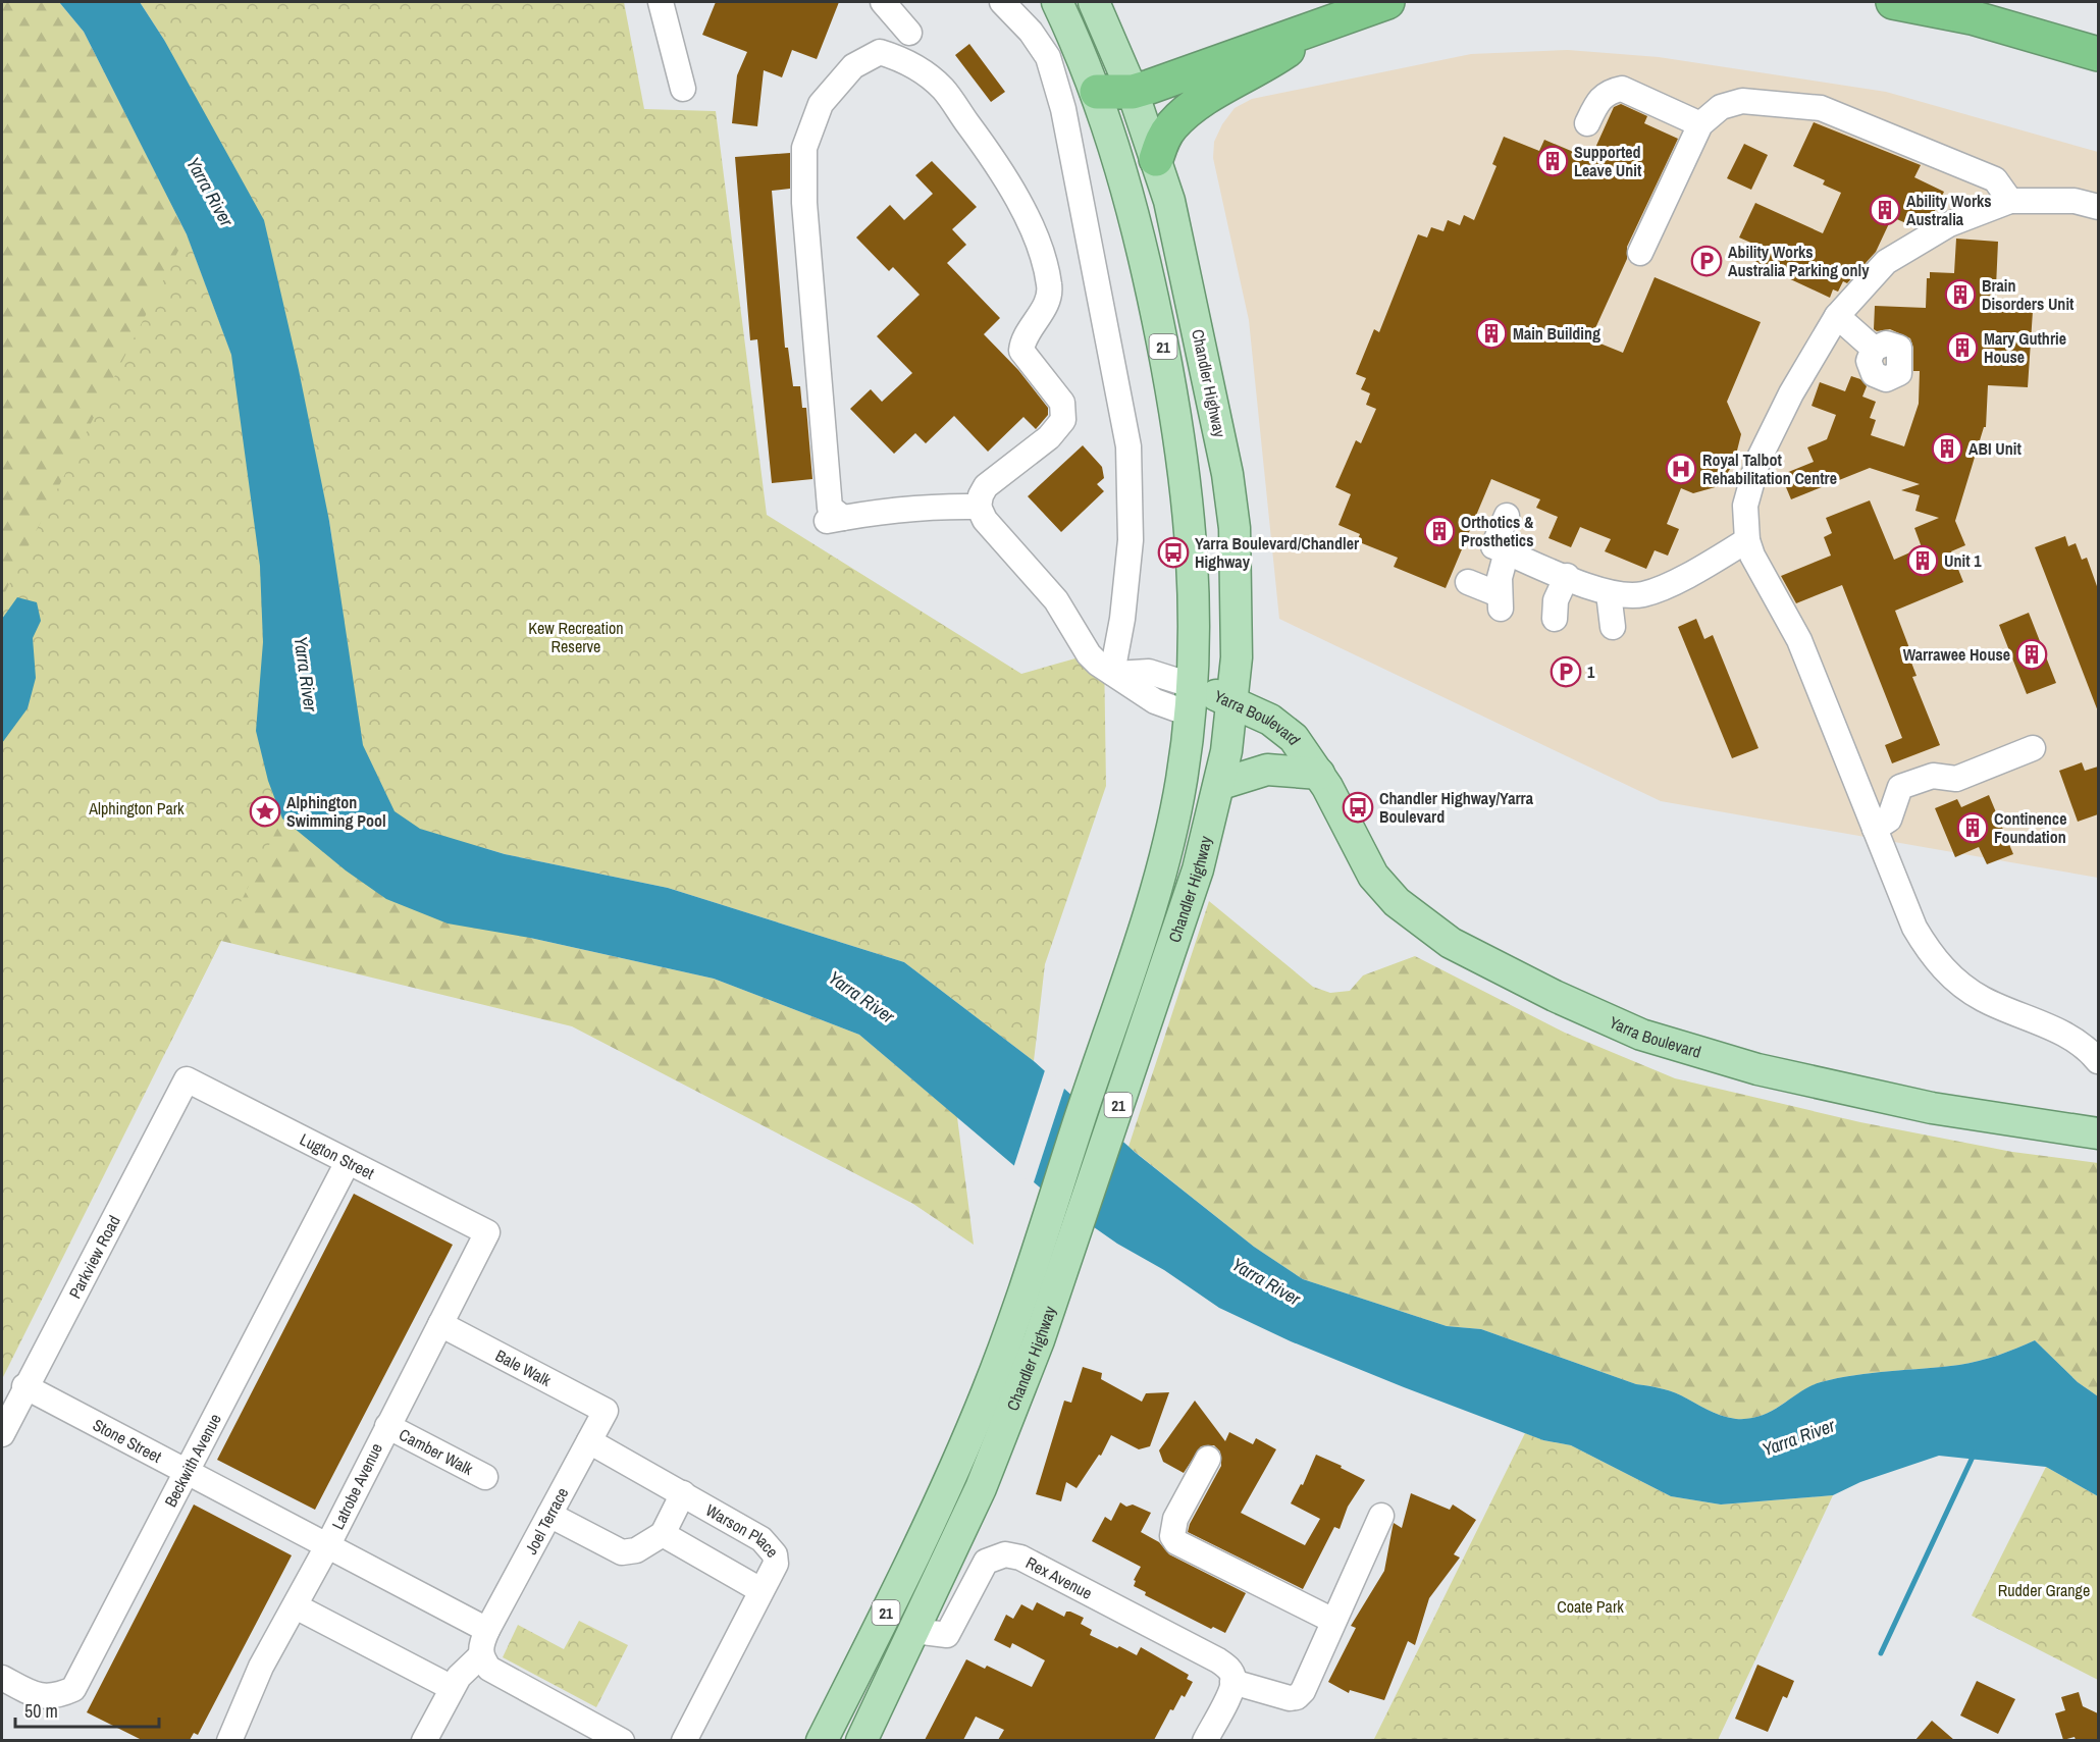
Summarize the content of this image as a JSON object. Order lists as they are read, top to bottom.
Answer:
{
  "streets": {
    "main road": ["21", "Chandler Highway", "Yarra Boulevard"],
    "street": [
      "Lugton Street",
      "Parkview Road",
      "Bale Walk",
      "Stone Street",
      "Camber Walk",
      "Beckwith Avenue",
      "Latrobe Avenue",
      "Joel Terrace",
      "Warson Place",
      "Rex Avenue"
    ]
  },
  "crossings": [
    ["Chandler Highway", "Yarra Boulevard"],
    ["Chandler Highway", "Rex Avenue"],
    ["Lugton Street", "Parkview Road"],
    ["Lugton Street", "Beckwith Avenue"],
    ["Lugton Street", "Latrobe Avenue"],
    ["Parkview Road", "Stone Street"],
    ["Bale Walk", "Latrobe Avenue"],
    ["Bale Walk", "Joel Terrace"],
    ["Stone Street", "Beckwith Avenue"],
    ["Stone Street", "Latrobe Avenue"],
    ["Camber Walk", "Latrobe Avenue"],
    ["Joel Terrace", "Warson Place"]
  ],
  "water": ["Yarra River"],
  "parks": [
    "Kew Recreation Reserve",
    "Alphington Park",
    "Rudder Grange",
    "Coate Park"
  ],
  "places": {
    "building": [
      "Supported Leave Unit",
      "Ability Works Australia",
      "Brain Disorders Unit",
      "Main Building",
      "Mary Guthrie House",
      "ABI Unit",
      "Orthotics & Prosthetics",
      "Unit 1",
      "Warrawee House",
      "Continence Foundation"
    ],
    "parking": ["Ability Works Australia Parking only", "1"],
    "hospital": ["Royal Talbot Rehabilitation Centre"],
    "bus stop": ["Yarra Boulevard/Chandler Highway", "Chandler Highway/Yarra Boulevard"],
    "place": ["Alphington Swimming Pool"]
  },
  "scale_bar": "50 m"
}
